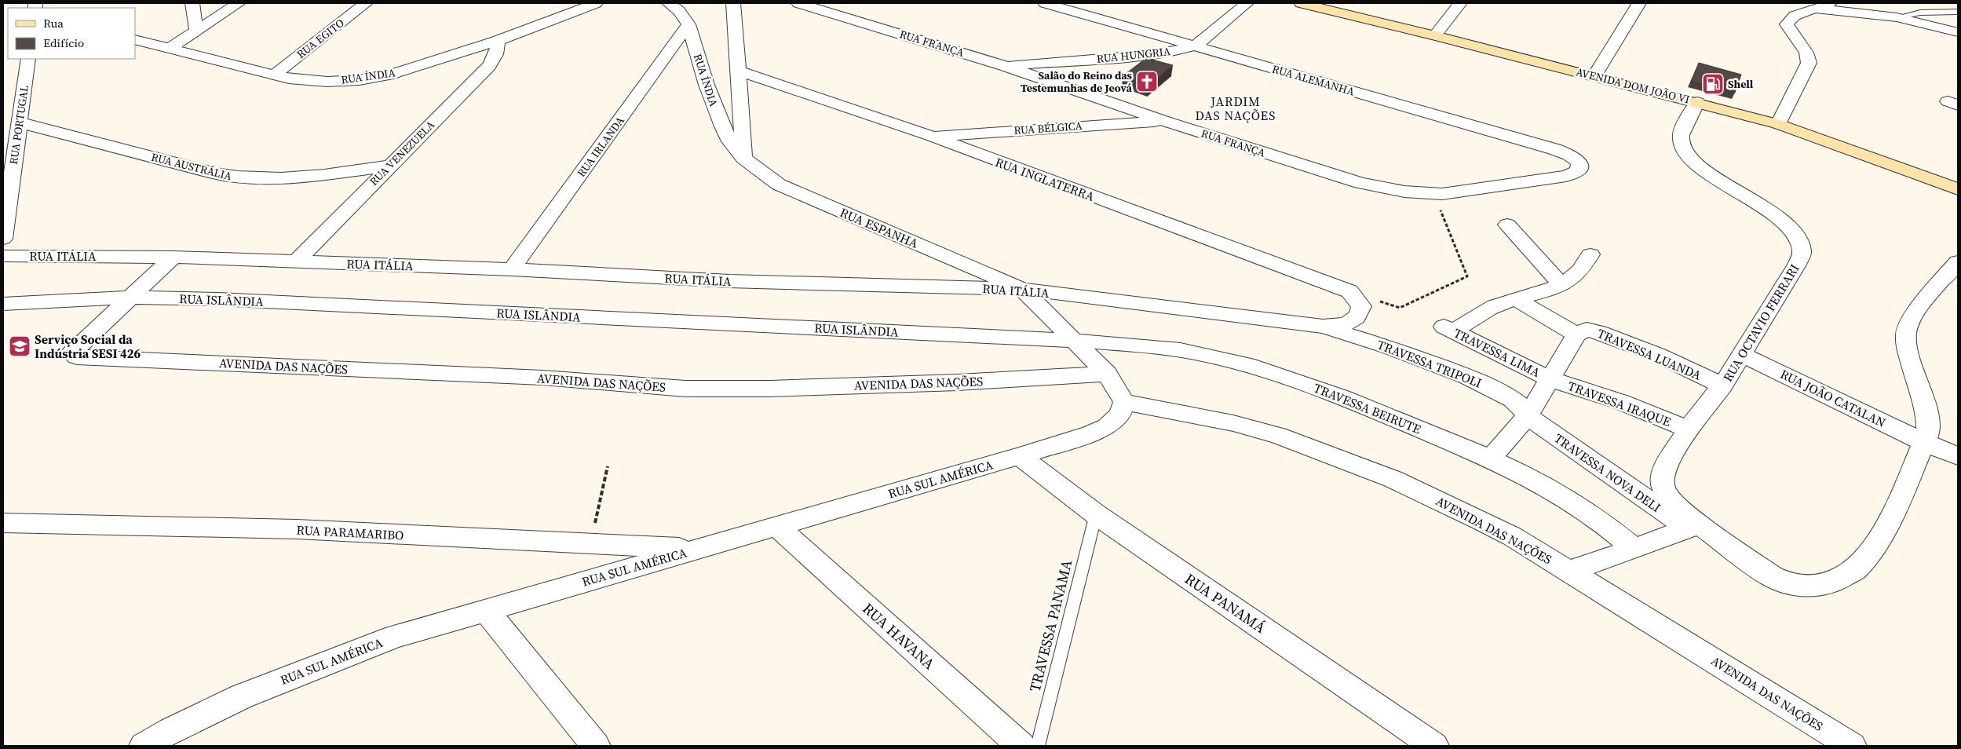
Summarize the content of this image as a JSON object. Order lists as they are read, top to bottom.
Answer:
{
  "streets": {
    "street": [
      "RUA EGITO",
      "RUA FRANÇA",
      "RUA HUNGRIA",
      "RUA ÍNDIA",
      "RUA ALEMANHA",
      "AVENIDA DOM JOÃO VI",
      "RUA PORTUGAL",
      "RUA BÉLGICA",
      "RUA IRLANDA",
      "RUA VENEZUELA",
      "RUA AUSTRÁLIA",
      "RUA INGLATERRA",
      "RUA ESPANHA",
      "RUA ITÁLIA",
      "RUA ISLÂNDIA",
      "RUA OCTAVIO FERRARI",
      "TRAVESSA LIMA",
      "TRAVESSA LUANDA",
      "TRAVESSA TRIPOLI",
      "AVENIDA DAS NAÇÕES",
      "RUA JOÃO CATALAN",
      "TRAVESSA IRAQUE",
      "TRAVESSA BEIRUTE",
      "TRAVESSA NOVA DELI",
      "RUA SUL AMÉRICA",
      "RUA PARAMARIBO",
      "RUA PANAMÁ",
      "RUA HAVANA"
    ],
    "lane": ["TRAVESSA PANAMA"]
  },
  "crossings": [
    ["RUA EGITO", "RUA ÍNDIA"],
    ["RUA FRANÇA", "RUA HUNGRIA"],
    ["RUA FRANÇA", "RUA ALEMANHA"],
    ["RUA FRANÇA", "RUA BÉLGICA"],
    ["RUA HUNGRIA", "RUA ALEMANHA"],
    ["RUA ÍNDIA", "RUA IRLANDA"],
    ["RUA ÍNDIA", "RUA VENEZUELA"],
    ["RUA ÍNDIA", "RUA INGLATERRA"],
    ["RUA ÍNDIA", "RUA ESPANHA"],
    ["AVENIDA DOM JOÃO VI", "RUA OCTAVIO FERRARI"],
    ["RUA PORTUGAL", "RUA AUSTRÁLIA"],
    ["RUA BÉLGICA", "RUA INGLATERRA"],
    ["RUA IRLANDA", "RUA ITÁLIA"],
    ["RUA VENEZUELA", "RUA AUSTRÁLIA"],
    ["RUA VENEZUELA", "RUA ITÁLIA"],
    ["RUA INGLATERRA", "RUA ITÁLIA"],
    ["RUA ESPANHA", "RUA ITÁLIA"],
    ["RUA ESPANHA", "RUA ISLÂNDIA"],
    ["RUA ESPANHA", "AVENIDA DAS NAÇÕES"],
    ["RUA ESPANHA", "TRAVESSA BEIRUTE"],
    ["RUA ESPANHA", "RUA SUL AMÉRICA"],
    ["RUA ITÁLIA", "TRAVESSA TRIPOLI"],
    ["RUA ISLÂNDIA", "AVENIDA DAS NAÇÕES"],
    ["RUA ISLÂNDIA", "TRAVESSA BEIRUTE"],
    ["RUA OCTAVIO FERRARI", "TRAVESSA LUANDA"],
    ["RUA OCTAVIO FERRARI", "RUA JOÃO CATALAN"],
    ["RUA OCTAVIO FERRARI", "TRAVESSA IRAQUE"],
    ["RUA OCTAVIO FERRARI", "TRAVESSA NOVA DELI"],
    ["TRAVESSA LIMA", "TRAVESSA IRAQUE"],
    ["TRAVESSA TRIPOLI", "TRAVESSA NOVA DELI"],
    ["AVENIDA DAS NAÇÕES", "RUA SUL AMÉRICA"],
    ["RUA SUL AMÉRICA", "RUA PARAMARIBO"],
    ["RUA SUL AMÉRICA", "RUA PANAMÁ"],
    ["RUA SUL AMÉRICA", "RUA HAVANA"],
    ["RUA PANAMÁ", "TRAVESSA PANAMA"]
  ],
  "districts": ["JARDIM DAS NAÇÕES"],
  "places": {
    "church": ["Salão do Reino das Testemunhas de Jeová"],
    "fuel station": ["Shell"],
    "school or university": ["Serviço Social da Indústria SESI 426"]
  },
  "legend": ["Rua", "Edifício"]
}
